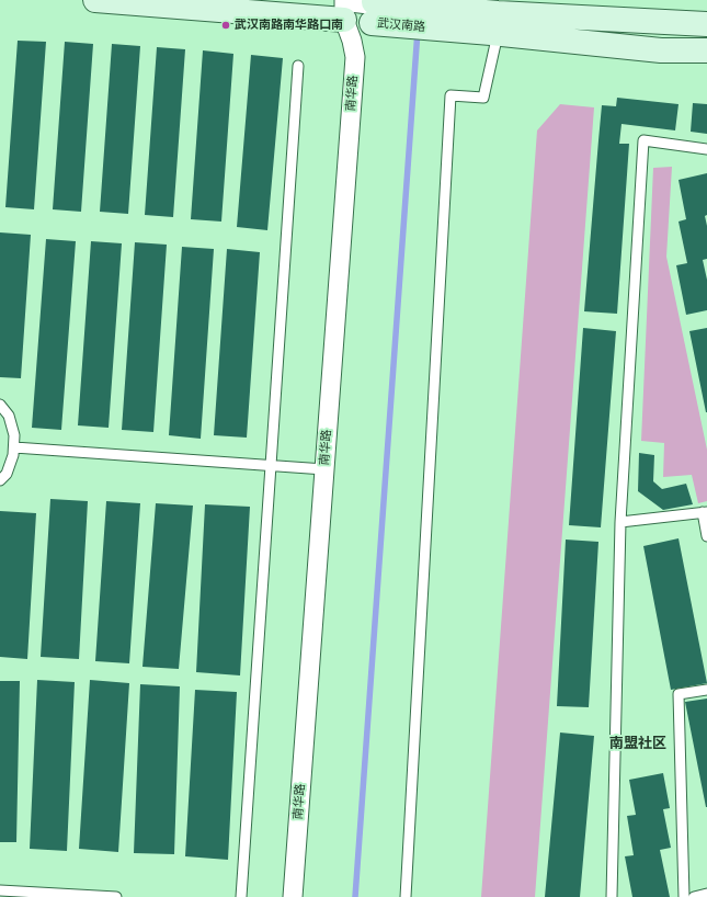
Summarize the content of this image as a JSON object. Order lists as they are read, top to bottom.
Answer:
{
  "streets": {
    "main road": ["武汉南路"],
    "street": ["南华路"]
  },
  "crossings": [
    ["武汉南路", "南华路"]
  ],
  "districts": ["南盟社区"],
  "places": ["武汉南路南华路口南"]
}
